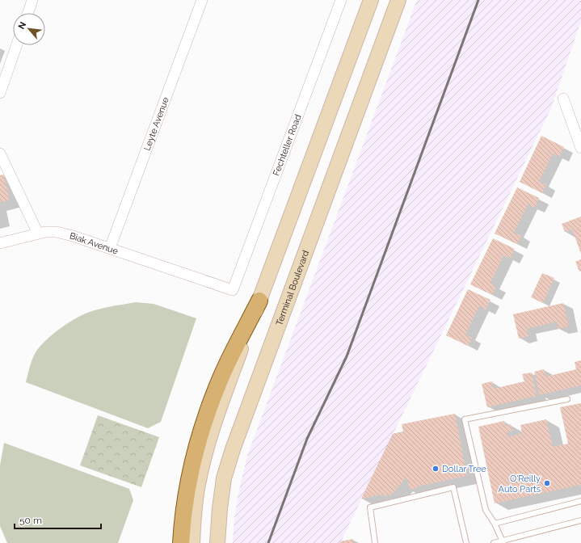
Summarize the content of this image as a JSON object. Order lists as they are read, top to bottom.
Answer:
{
  "streets": {
    "main road": ["Terminal Boulevard"],
    "street": ["Leyte Avenue", "Fechteller Road", "Biak Avenue"]
  },
  "crossings": [
    ["Leyte Avenue", "Biak Avenue"],
    ["Fechteller Road", "Biak Avenue"]
  ],
  "places": ["Dollar Tree", "O'Reilly Auto Parts"],
  "scale_bar": "50 m",
  "north": "top left"
}
